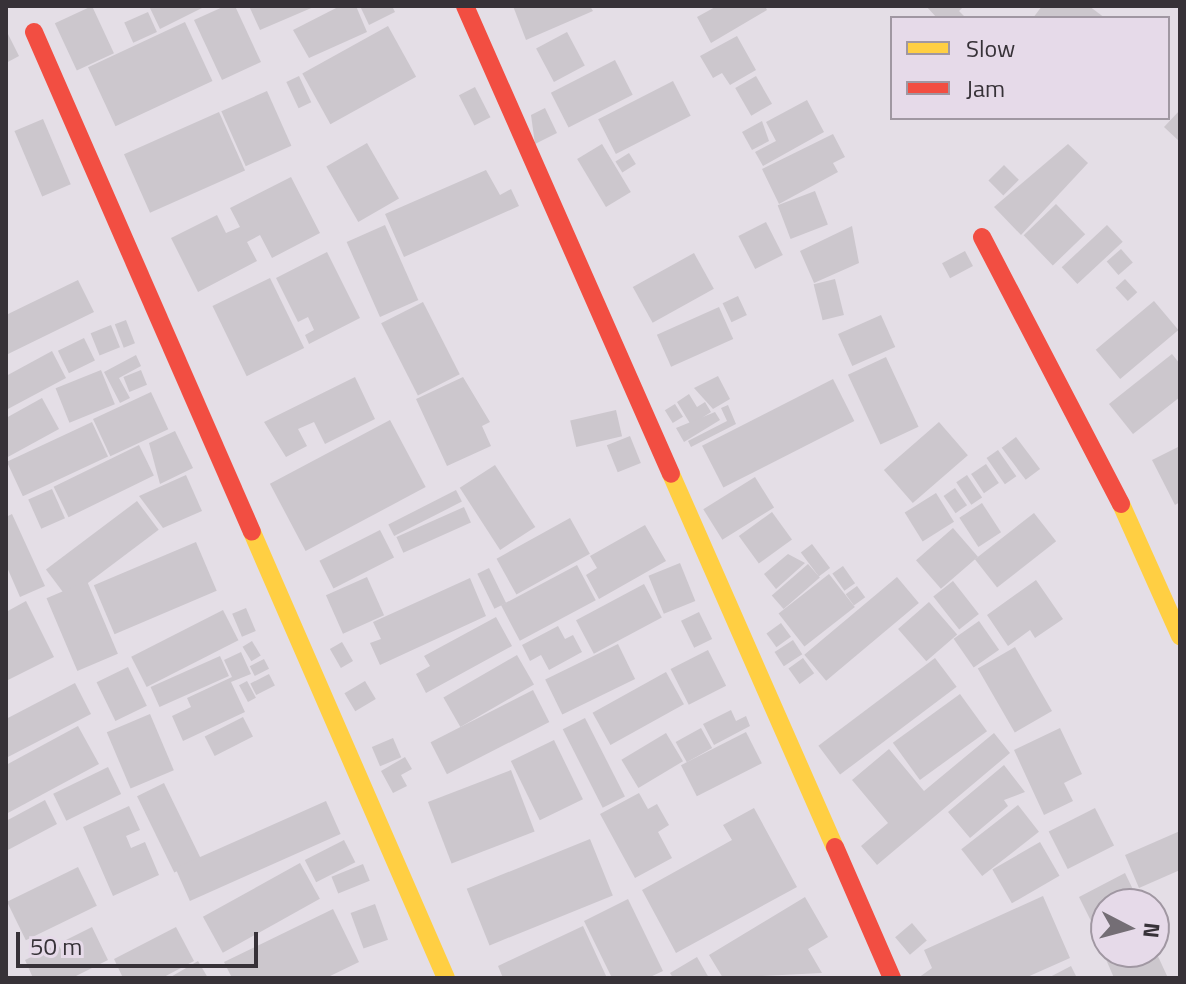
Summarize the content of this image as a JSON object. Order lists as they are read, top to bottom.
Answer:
{
  "legend": ["Slow", "Jam"],
  "scale_bar": "50 m",
  "north": "right"
}
